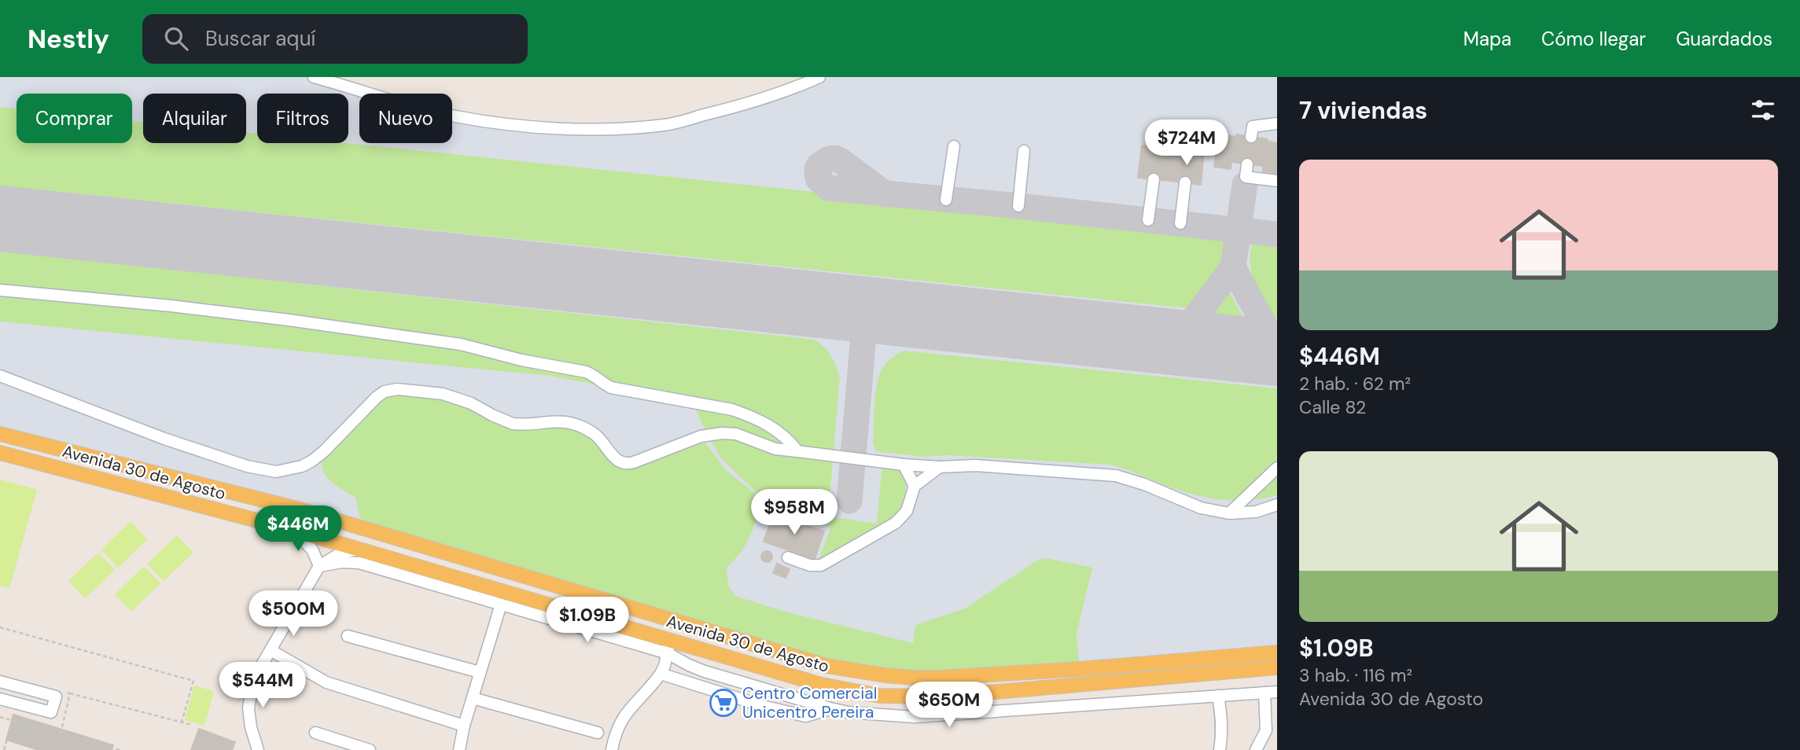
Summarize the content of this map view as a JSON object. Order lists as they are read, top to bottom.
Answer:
{
  "streets": {
    "main road": ["Avenida 30 de Agosto"]
  },
  "places": {
    "supermarket": ["Centro Comercial Unicentro Pereira"]
  },
  "page": {
    "header": "Nestly",
    "search": "Buscar aquí",
    "nav": ["Mapa", "Cómo llegar", "Guardados"],
    "heading": "7 viviendas",
    "chip": [
      "Comprar",
      "Alquilar",
      "Filtros",
      "Nuevo"
    ],
    "price": [
      "$724M",
      "$958M",
      "$446M",
      "$500M",
      "$1.09B",
      "$544M",
      "$650M"
    ],
    "list": [
      {
        "name": "$446M",
        "note": "2 hab. · 62 m² · Calle 82"
      },
      {
        "name": "$1.09B",
        "note": "3 hab. · 116 m² · Avenida 30 de Agosto"
      }
    ]
  }
}
